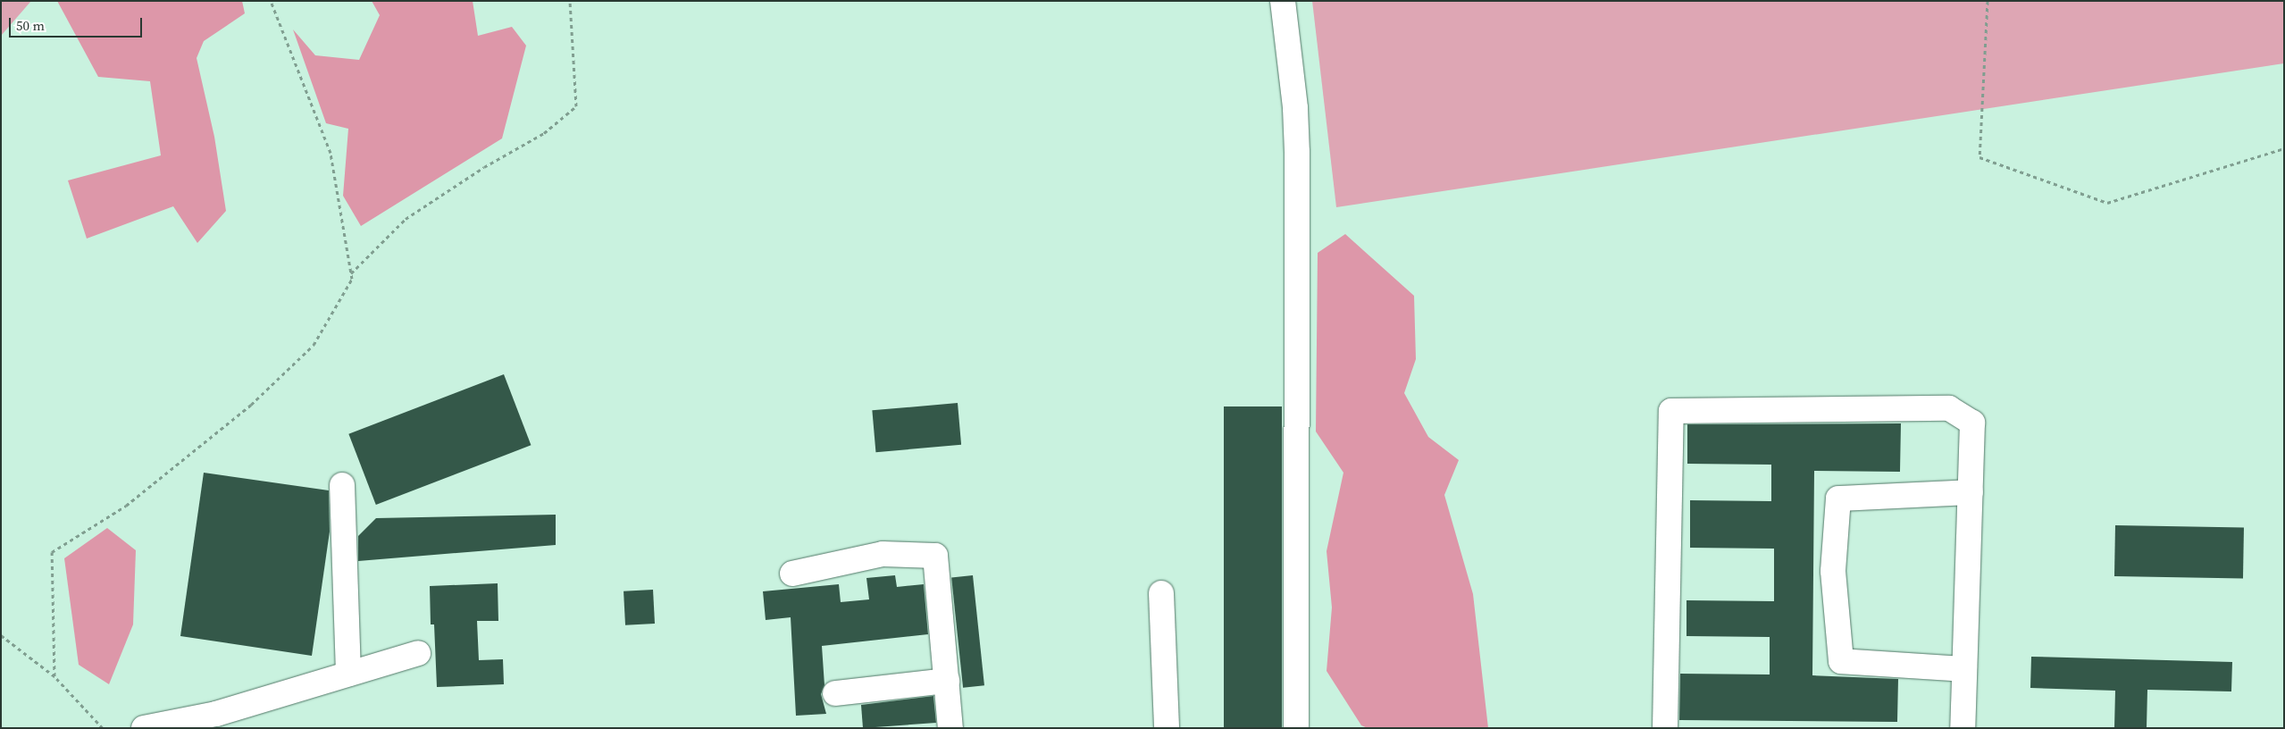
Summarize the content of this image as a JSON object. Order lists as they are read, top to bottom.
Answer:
{
  "scale_bar": "50 m"
}
